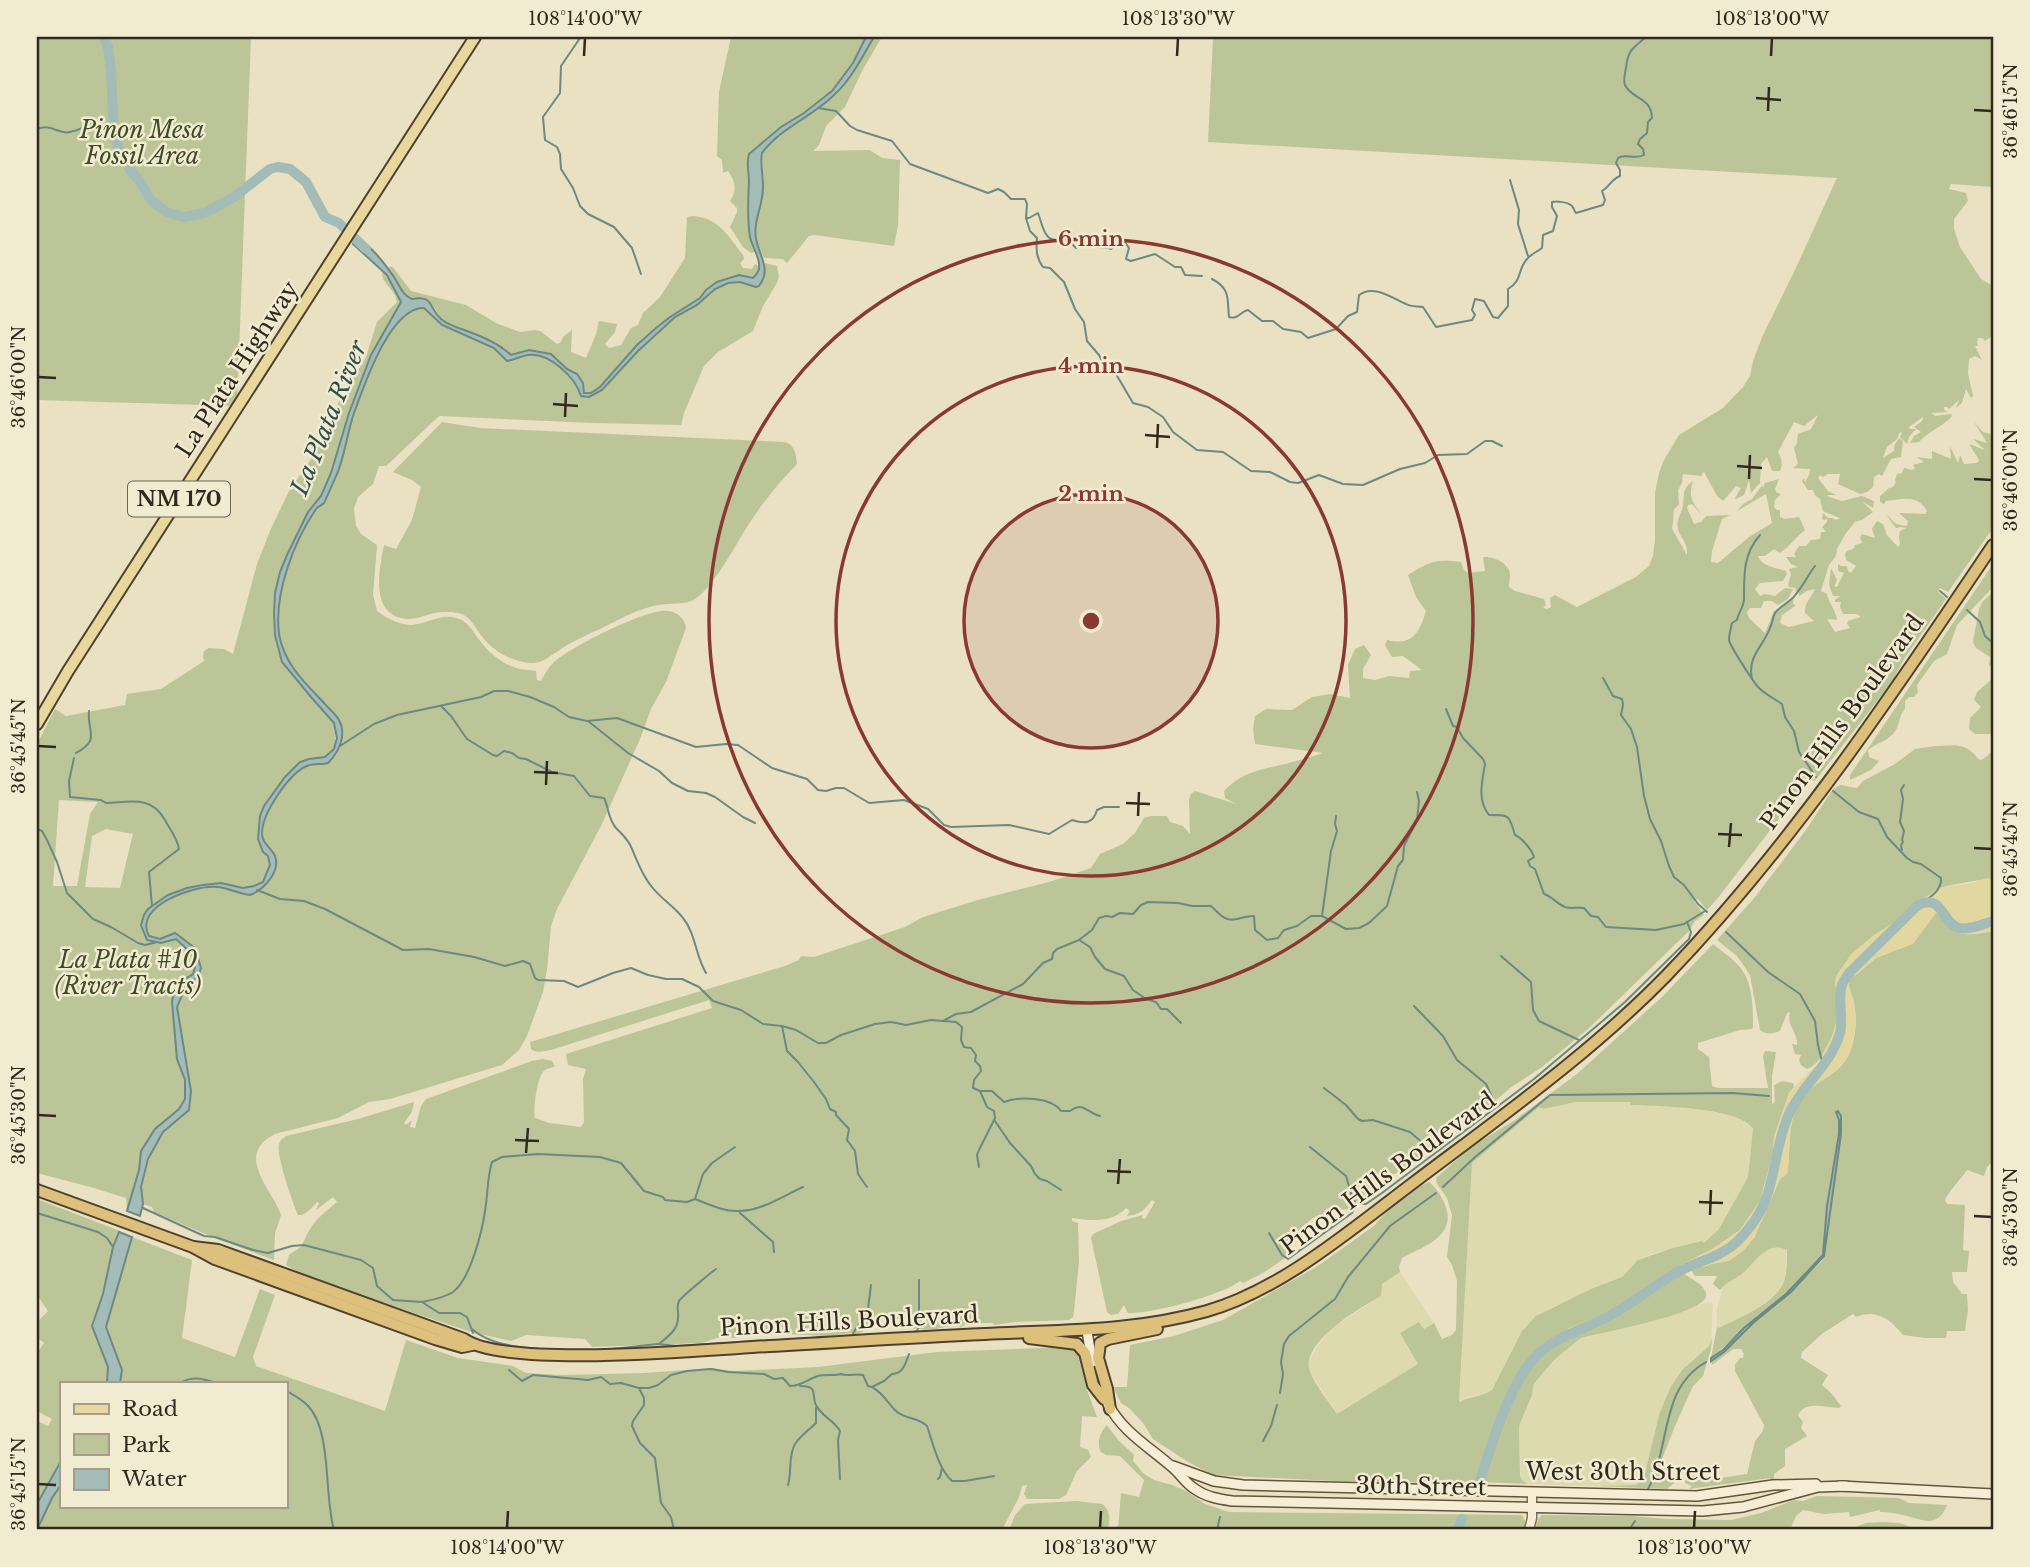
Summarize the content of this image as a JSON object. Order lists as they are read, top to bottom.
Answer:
{
  "streets": {
    "highway": ["Pinon Hills Boulevard"],
    "main road": [
      "La Plata Highway",
      "NM 170",
      "West 30th Street",
      "30th Street"
    ]
  },
  "crossings": [
    ["Pinon Hills Boulevard", "30th Street"],
    ["West 30th Street", "30th Street"]
  ],
  "water": ["La Plata River"],
  "parks": ["Pinon Mesa Fossil Area", "La Plata #10 (River Tracts)"],
  "legend": ["Road", "Park", "Water"],
  "coordinates": [
    "108°14'00\"W",
    "108°13'30\"W",
    "108°13'00\"W",
    "36°46'15\"N",
    "36°46'00\"N",
    "36°45'45\"N",
    "36°45'30\"N",
    "36°45'15\"N"
  ],
  "rings": ["6 min", "4 min", "2 min"]
}
